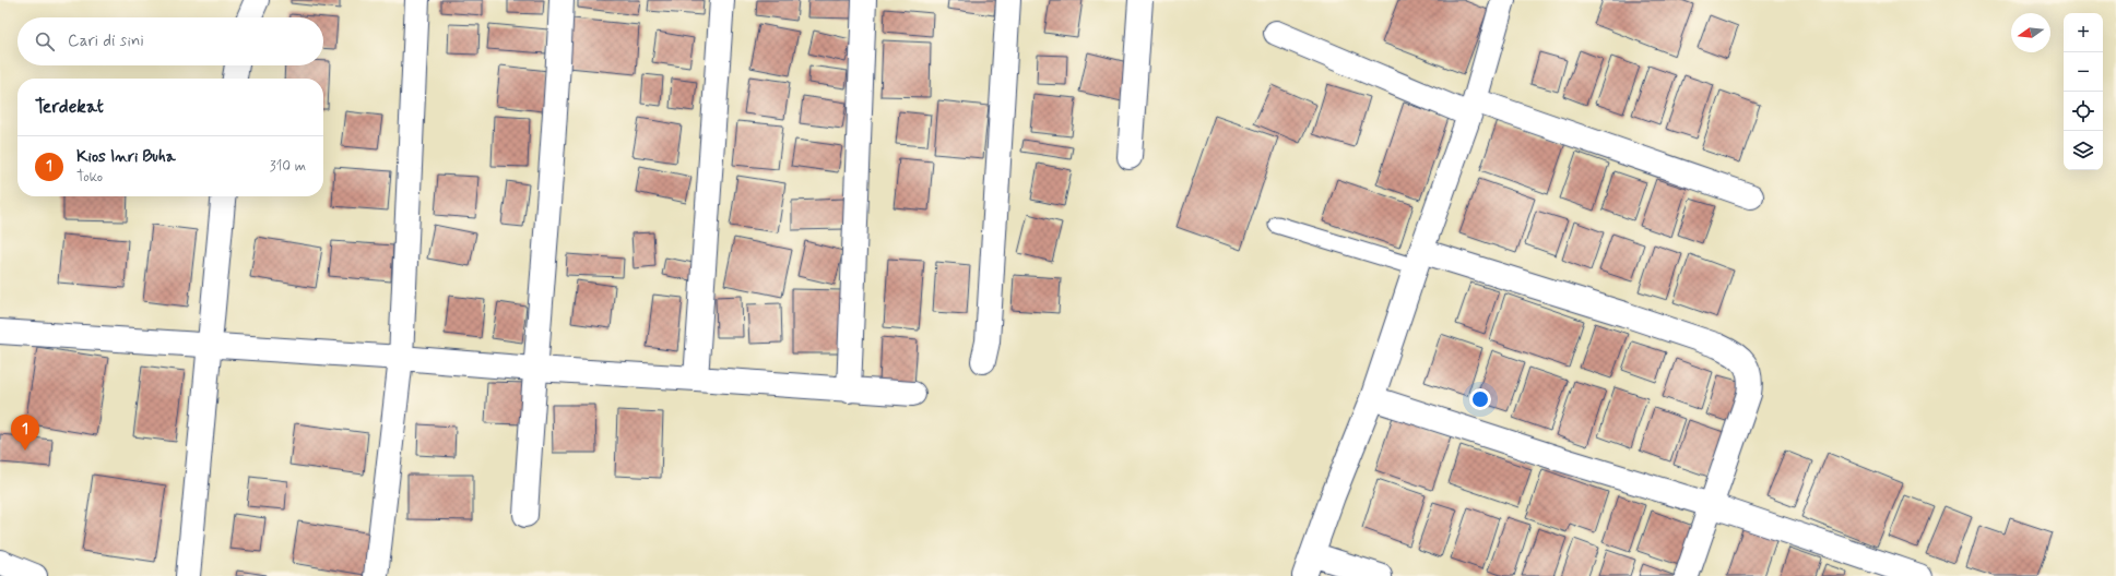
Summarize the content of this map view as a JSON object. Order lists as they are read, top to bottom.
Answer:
{
  "north": "left",
  "page": {
    "map_buttons": ["+", "−"],
    "search": "Cari di sini",
    "heading": "Terdekat",
    "list": [
      {
        "mark": "1",
        "name": "Kios Inri Buha",
        "note": "Toko",
        "value": "310 m"
      }
    ],
    "pins": "1"
  }
}
